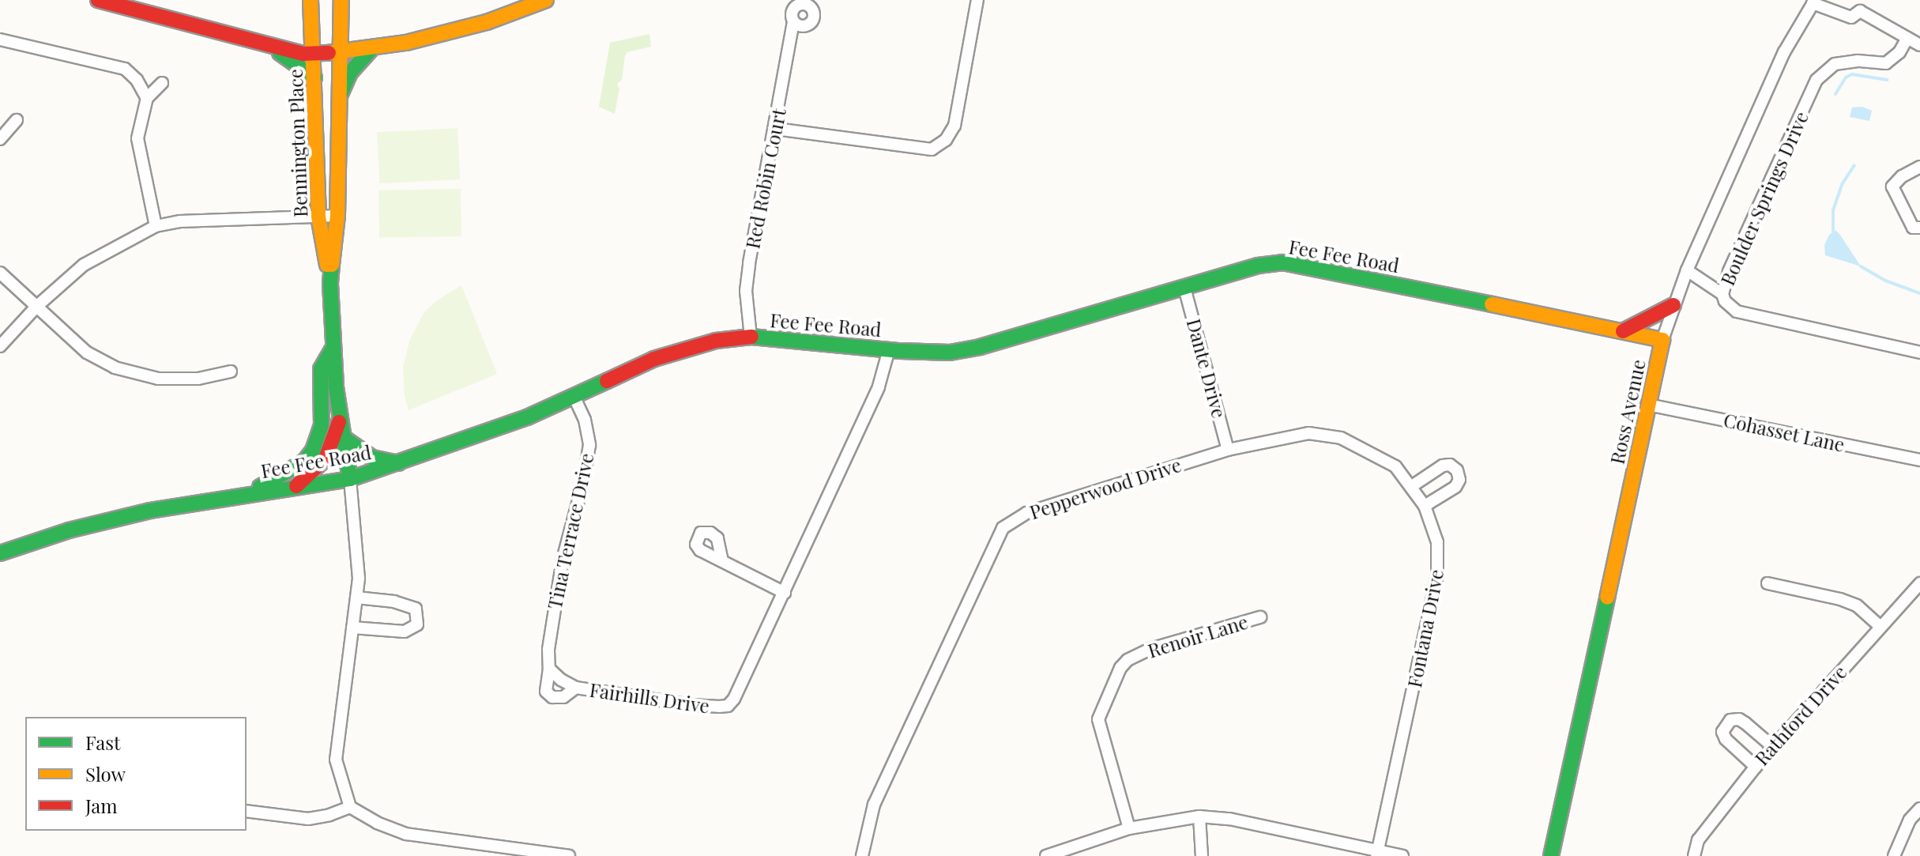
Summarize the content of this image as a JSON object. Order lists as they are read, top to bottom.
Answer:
{
  "streets": {
    "main road": ["Bennington Place", "Fee Fee Road", "Ross Avenue"],
    "street": [
      "Red Robin Court",
      "Boulder Springs Drive",
      "Dante Drive",
      "Cohasset Lane",
      "Pepperwood Drive",
      "Tina Terrace Drive",
      "Fontana Drive",
      "Renoir Lane",
      "Fairhills Drive",
      "Rathford Drive"
    ]
  },
  "crossings": [
    ["Bennington Place", "Fee Fee Road"],
    ["Red Robin Court", "Fee Fee Road"],
    ["Fee Fee Road", "Dante Drive"],
    ["Fee Fee Road", "Ross Avenue"],
    ["Fee Fee Road", "Tina Terrace Drive"],
    ["Fee Fee Road", "Fairhills Drive"],
    ["Dante Drive", "Pepperwood Drive"],
    ["Ross Avenue", "Cohasset Lane"],
    ["Pepperwood Drive", "Fontana Drive"],
    ["Tina Terrace Drive", "Fairhills Drive"]
  ],
  "legend": ["Fast", "Slow", "Jam"]
}
